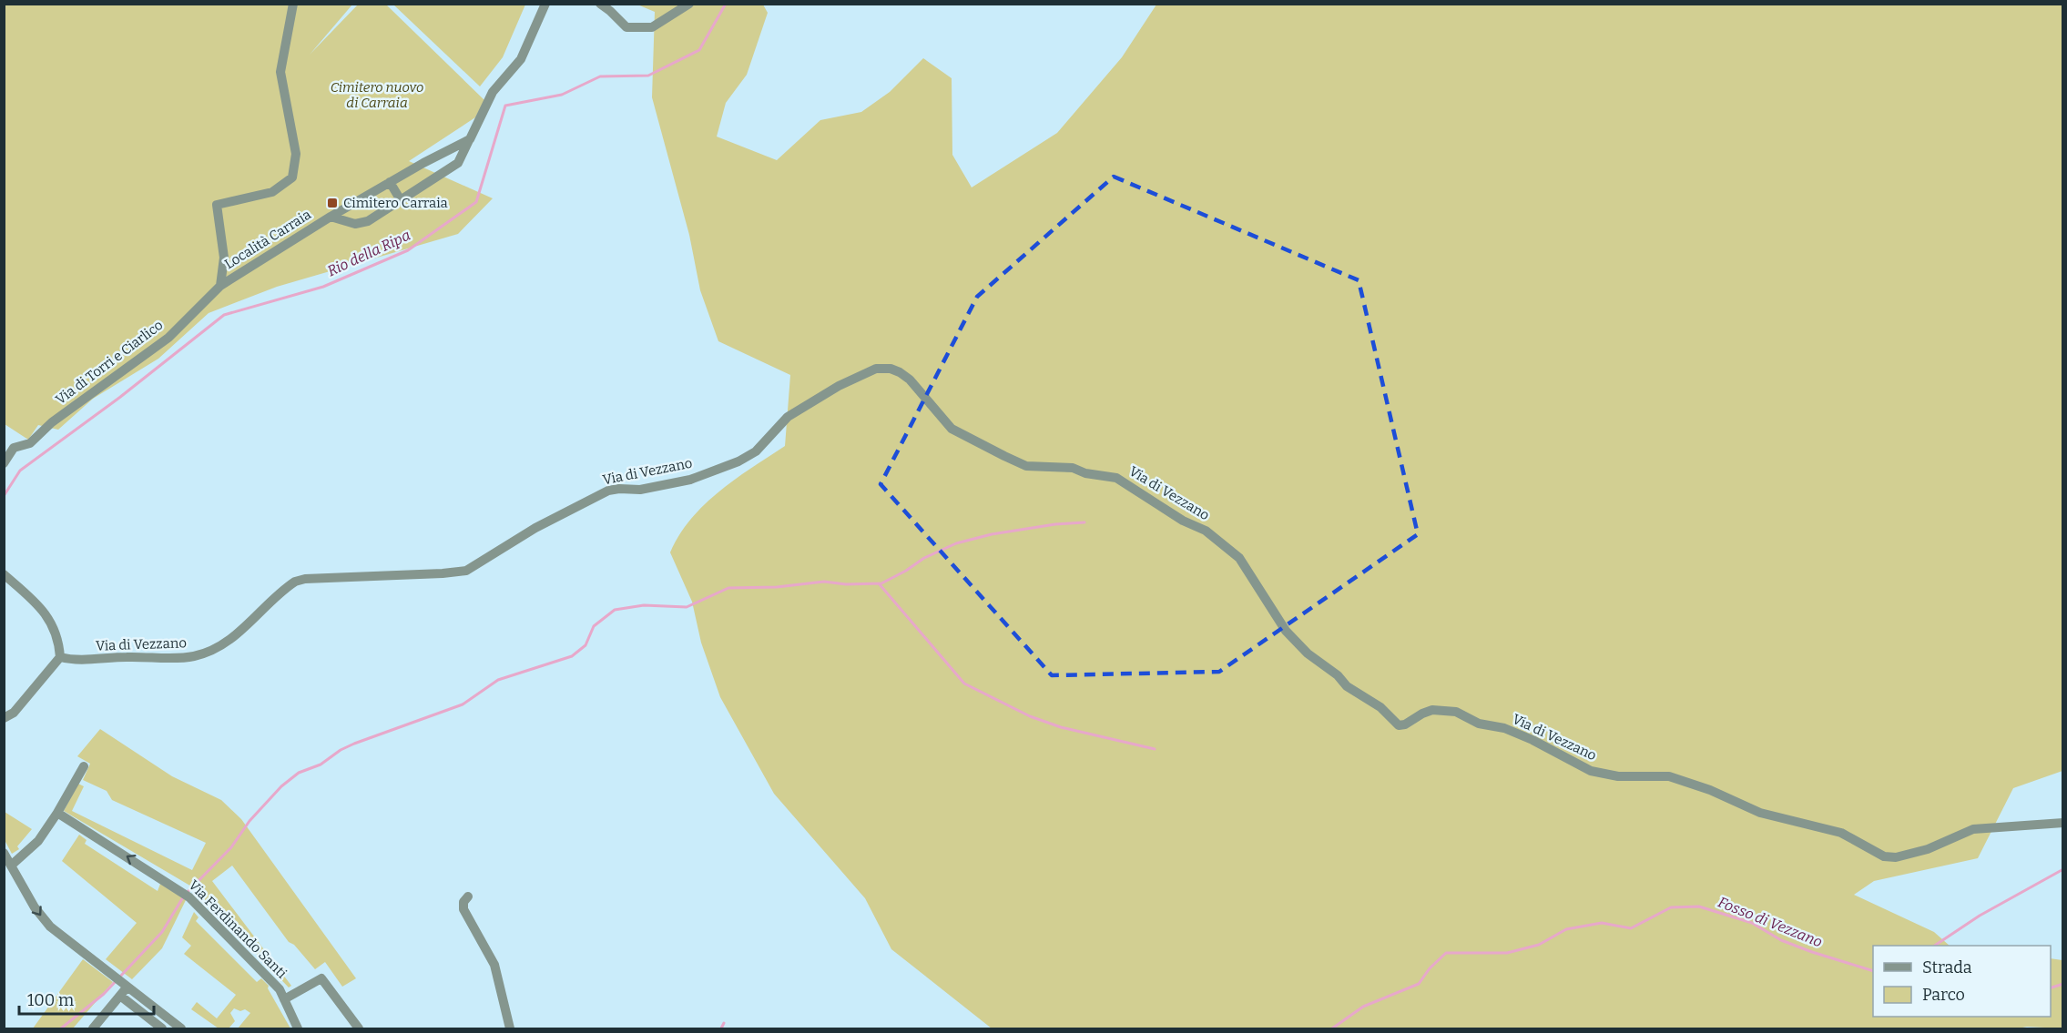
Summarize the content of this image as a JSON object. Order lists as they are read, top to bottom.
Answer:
{
  "streets": {
    "street": [
      "Località Carraia",
      "Via di Torri e Ciarlico",
      "Via di Vezzano",
      "Via Ferdinando Santi"
    ]
  },
  "crossings": [
    ["Località Carraia", "Via di Torri e Ciarlico"]
  ],
  "one_way": ["Via Ferdinando Santi"],
  "water": ["Rio della Ripa", "Fosso di Vezzano"],
  "parks": ["Cimitero nuovo di Carraia"],
  "places": {
    "transit": ["Cimitero Carraia"]
  },
  "legend": ["Strada", "Parco"],
  "scale_bar": "100 m"
}
